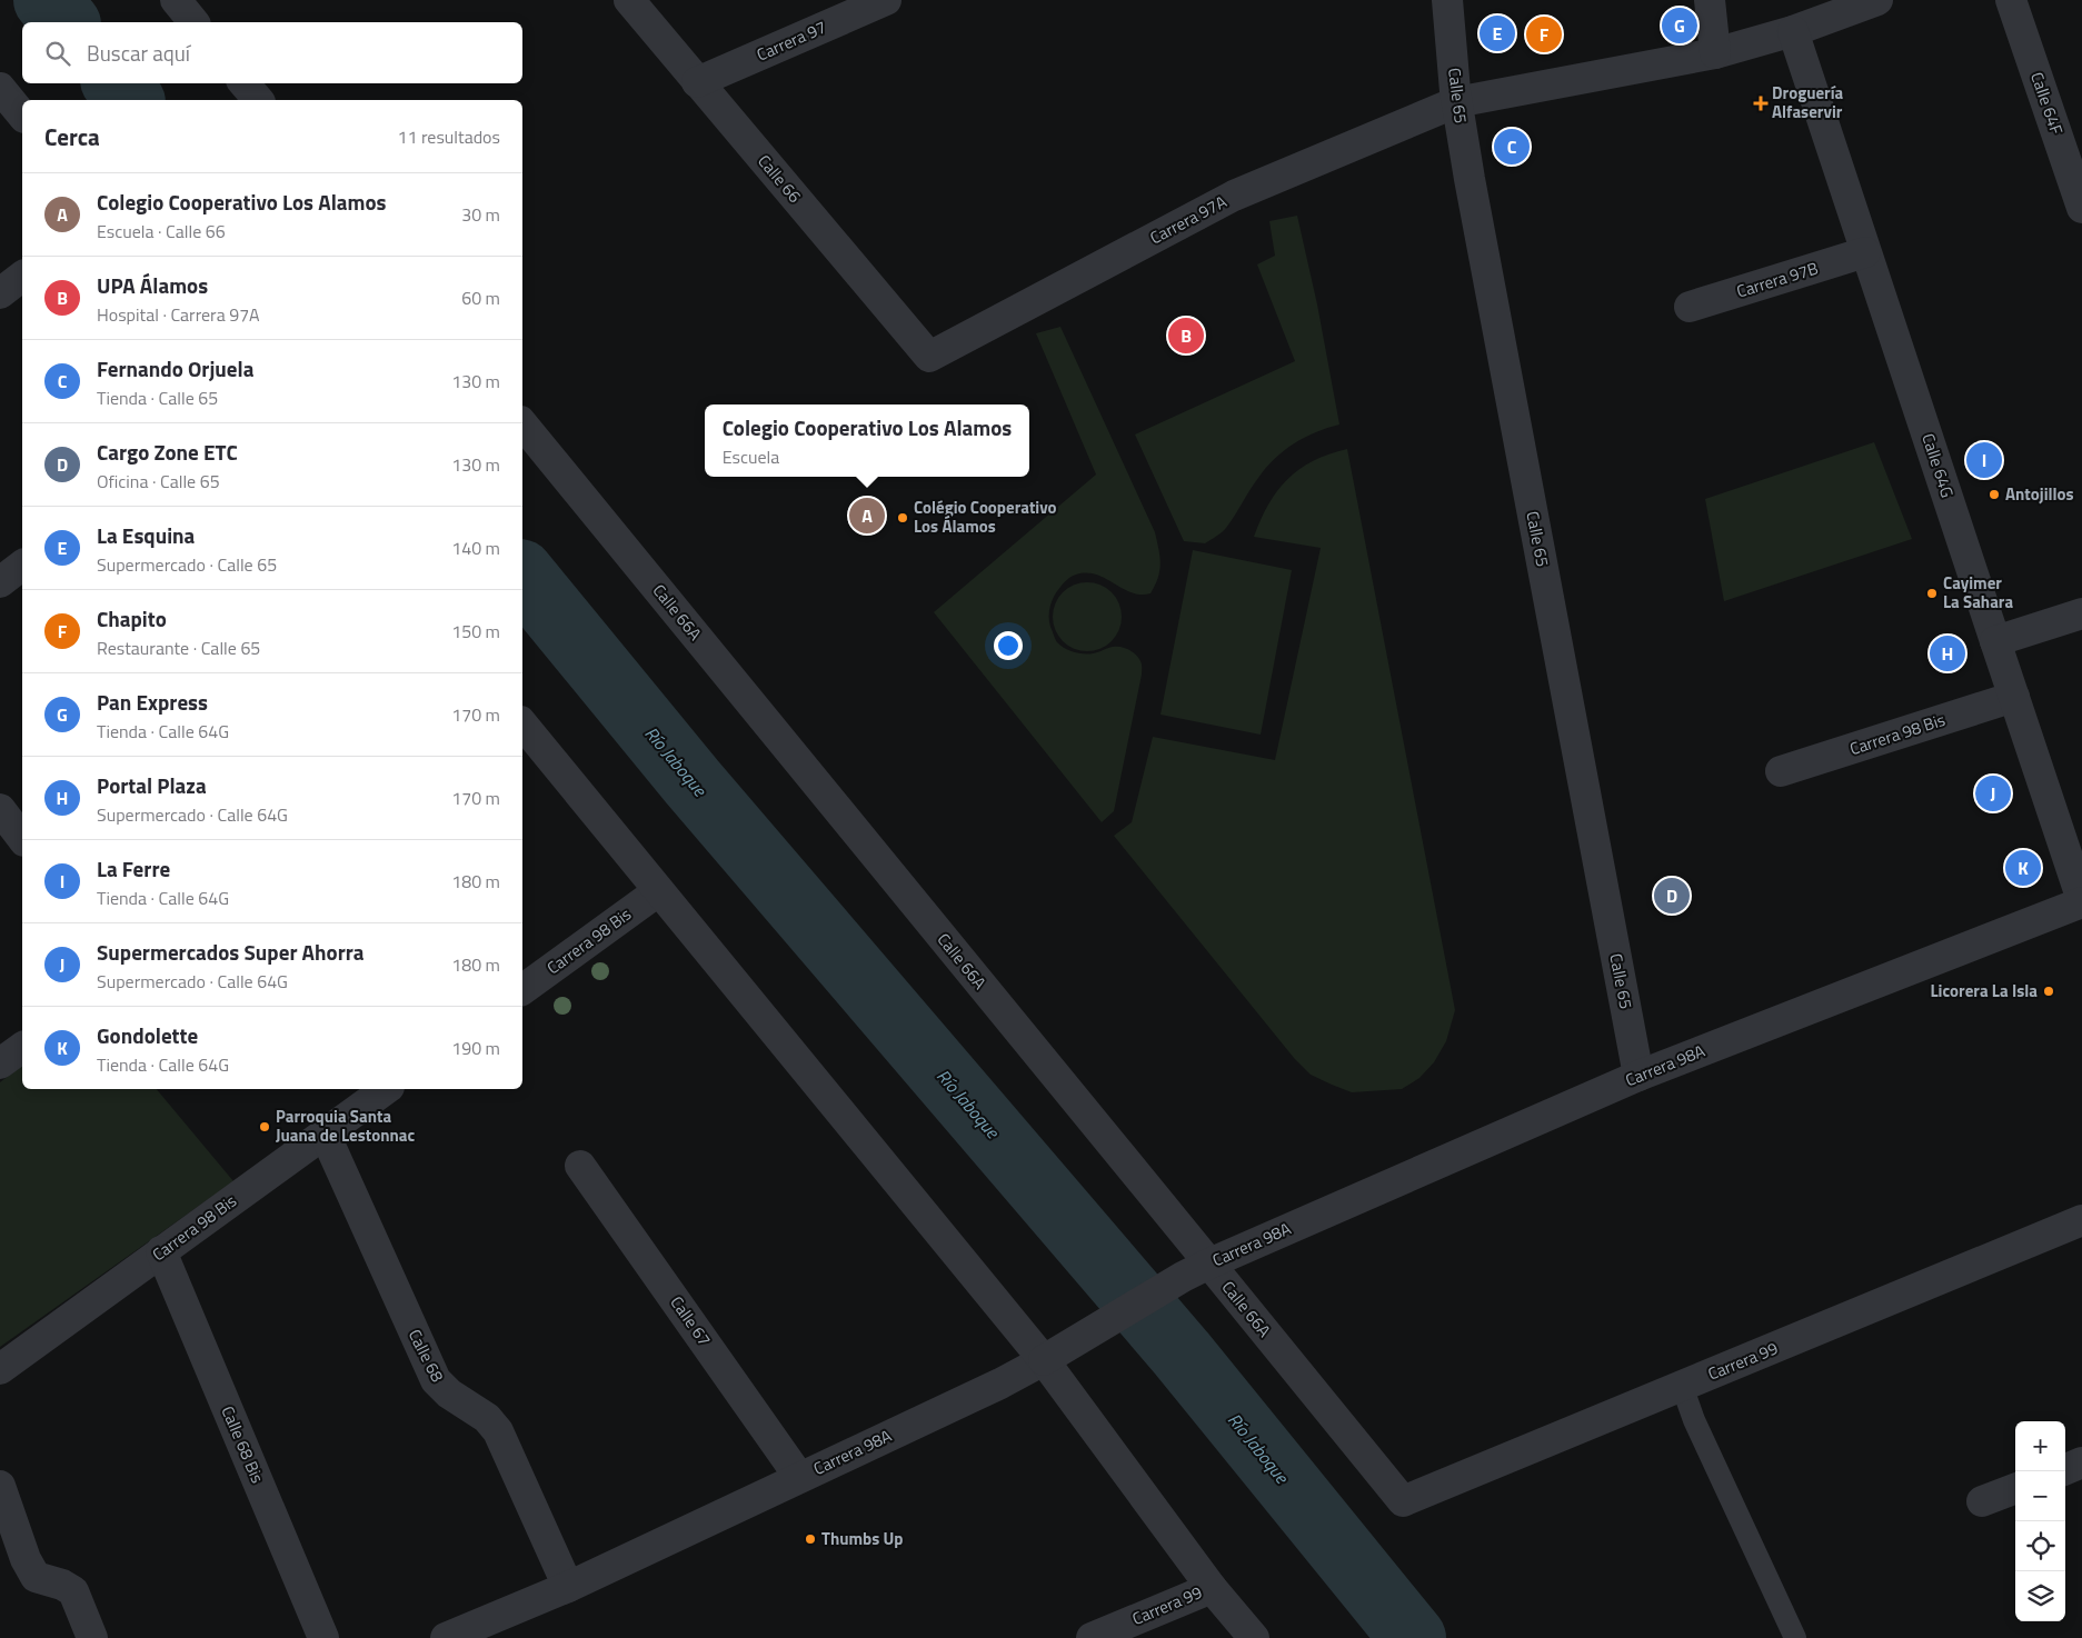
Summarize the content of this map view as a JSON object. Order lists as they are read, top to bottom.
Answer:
{
  "streets": {
    "street": [
      "Carrera 97",
      "Calle 65",
      "Calle 64F",
      "Calle 66",
      "Carrera 97A",
      "Carrera 97B",
      "Calle 64G",
      "Calle 66A",
      "Carrera 98 Bis",
      "Carrera 98A",
      "Calle 67",
      "Calle 68",
      "Carrera 99",
      "Calle 68 Bis"
    ]
  },
  "crossings": [
    ["Carrera 97", "Calle 66"],
    ["Calle 65", "Carrera 97A"],
    ["Calle 65", "Carrera 98A"],
    ["Calle 66", "Carrera 97A"],
    ["Carrera 97A", "Calle 64G"],
    ["Carrera 97B", "Calle 64G"],
    ["Calle 64G", "Carrera 98 Bis"],
    ["Calle 64G", "Carrera 98A"],
    ["Calle 66A", "Carrera 98A"],
    ["Calle 66A", "Carrera 99"],
    ["Carrera 98 Bis", "Calle 68"],
    ["Carrera 98 Bis", "Calle 68 Bis"],
    ["Carrera 98A", "Calle 67"],
    ["Carrera 98A", "Calle 68"]
  ],
  "water": ["Río Jaboque"],
  "places": {
    "health": ["Droguería Alfaservir"],
    "other": [
      "Antojillos",
      "Colégio Cooperativo Los Álamos",
      "Cayimer La Sahara",
      "Licorera La Isla",
      "Parroquia Santa Juana de Lestonnac",
      "Thumbs Up"
    ]
  },
  "page": {
    "pins": [
      "G",
      "E",
      "F",
      "C",
      "B",
      "I",
      "A",
      "H",
      "J",
      "K",
      "D"
    ],
    "search": "Buscar aquí",
    "heading": ["Cerca", "11 resultados"],
    "list": [
      {
        "mark": "A",
        "name": "Colegio Cooperativo Los Alamos",
        "note": "Escuela · Calle 66",
        "value": "30 m"
      },
      {
        "mark": "B",
        "name": "UPA Álamos",
        "note": "Hospital · Carrera 97A",
        "value": "60 m"
      },
      {
        "mark": "C",
        "name": "Fernando Orjuela",
        "note": "Tienda · Calle 65",
        "value": "130 m"
      },
      {
        "mark": "D",
        "name": "Cargo Zone ETC",
        "note": "Oficina · Calle 65",
        "value": "130 m"
      },
      {
        "mark": "E",
        "name": "La Esquina",
        "note": "Supermercado · Calle 65",
        "value": "140 m"
      },
      {
        "mark": "F",
        "name": "Chapito",
        "note": "Restaurante · Calle 65",
        "value": "150 m"
      },
      {
        "mark": "G",
        "name": "Pan Express",
        "note": "Tienda · Calle 64G",
        "value": "170 m"
      },
      {
        "mark": "H",
        "name": "Portal Plaza",
        "note": "Supermercado · Calle 64G",
        "value": "170 m"
      },
      {
        "mark": "I",
        "name": "La Ferre",
        "note": "Tienda · Calle 64G",
        "value": "180 m"
      },
      {
        "mark": "J",
        "name": "Supermercados Super Ahorra",
        "note": "Supermercado · Calle 64G",
        "value": "180 m"
      },
      {
        "mark": "K",
        "name": "Gondolette",
        "note": "Tienda · Calle 64G",
        "value": "190 m"
      }
    ],
    "popup": ["Colegio Cooperativo Los Alamos", "Escuela"],
    "map_buttons": ["+", "−"]
  }
}
